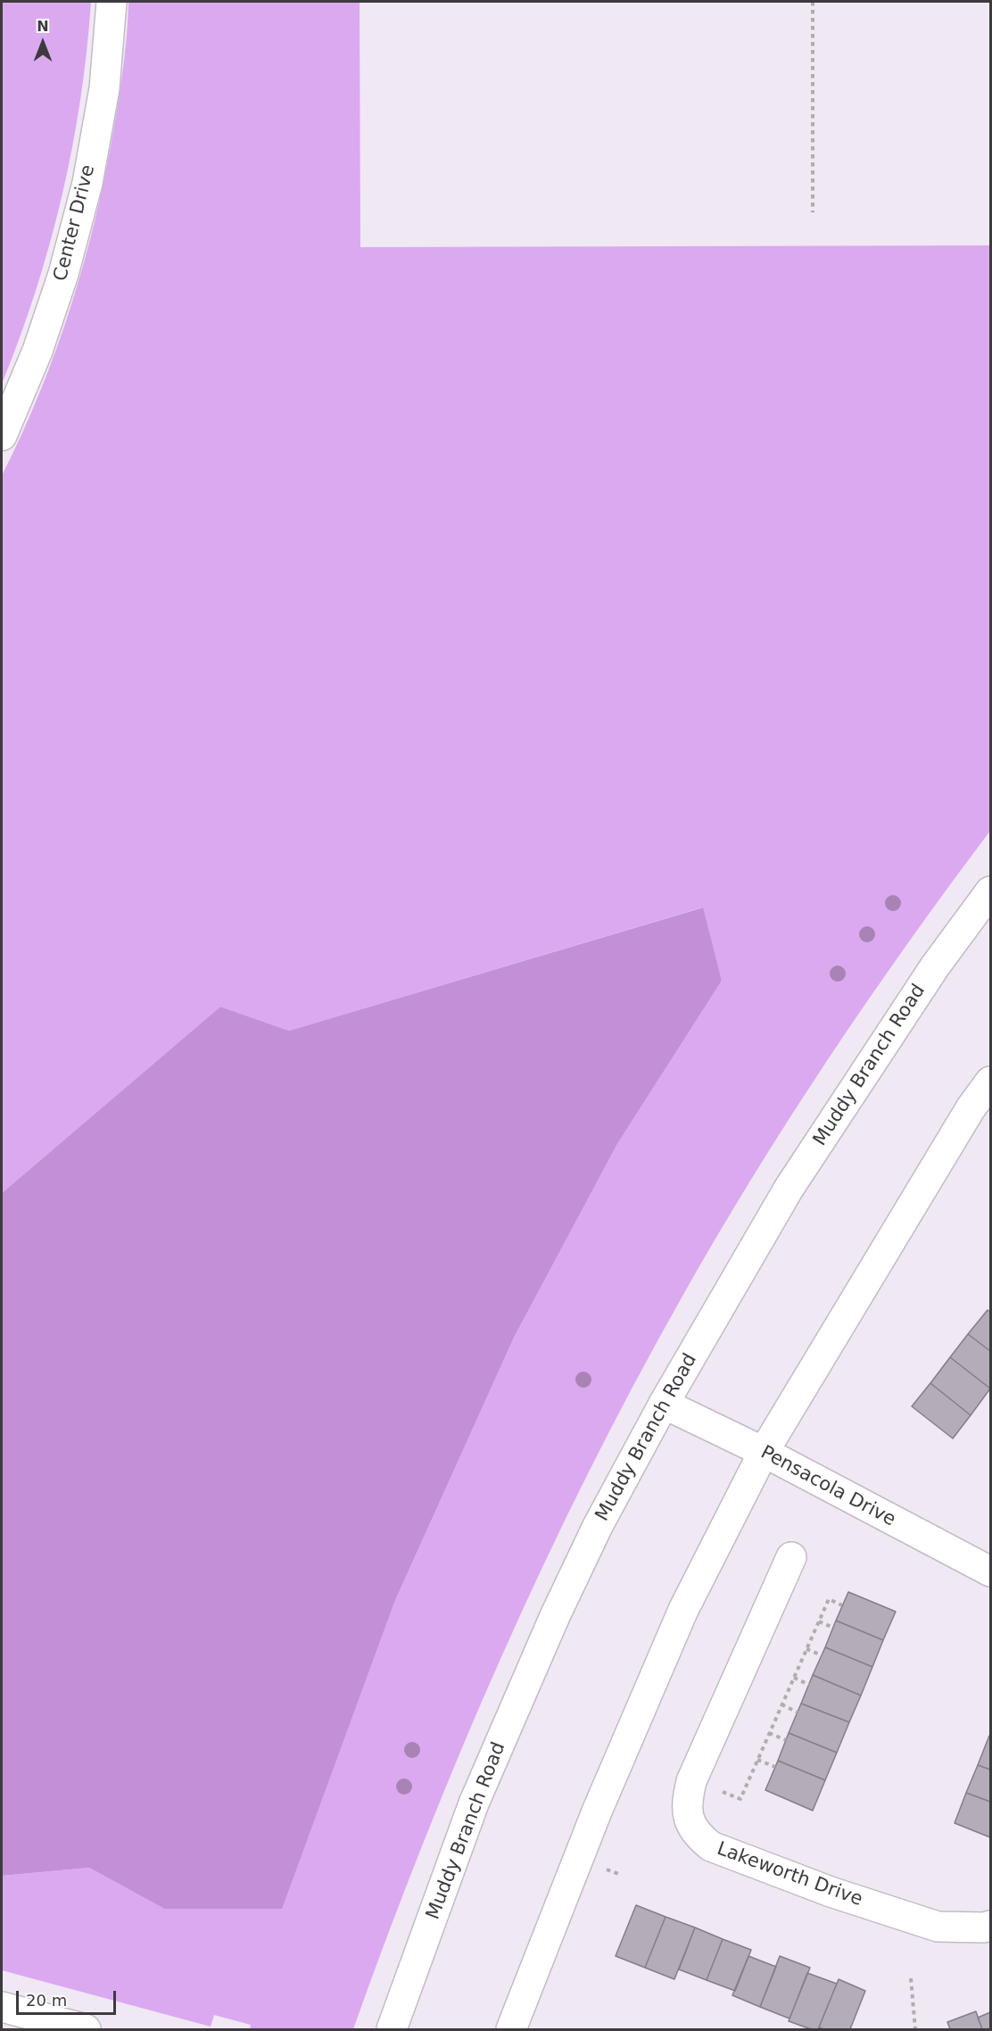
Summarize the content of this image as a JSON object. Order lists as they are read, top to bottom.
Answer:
{
  "streets": {
    "main road": [
      "Center Drive",
      "Muddy Branch Road",
      "Pensacola Drive",
      "Lakeworth Drive"
    ]
  },
  "crossings": [
    ["Muddy Branch Road", "Pensacola Drive"]
  ],
  "scale_bar": "20 m",
  "north": "top"
}
